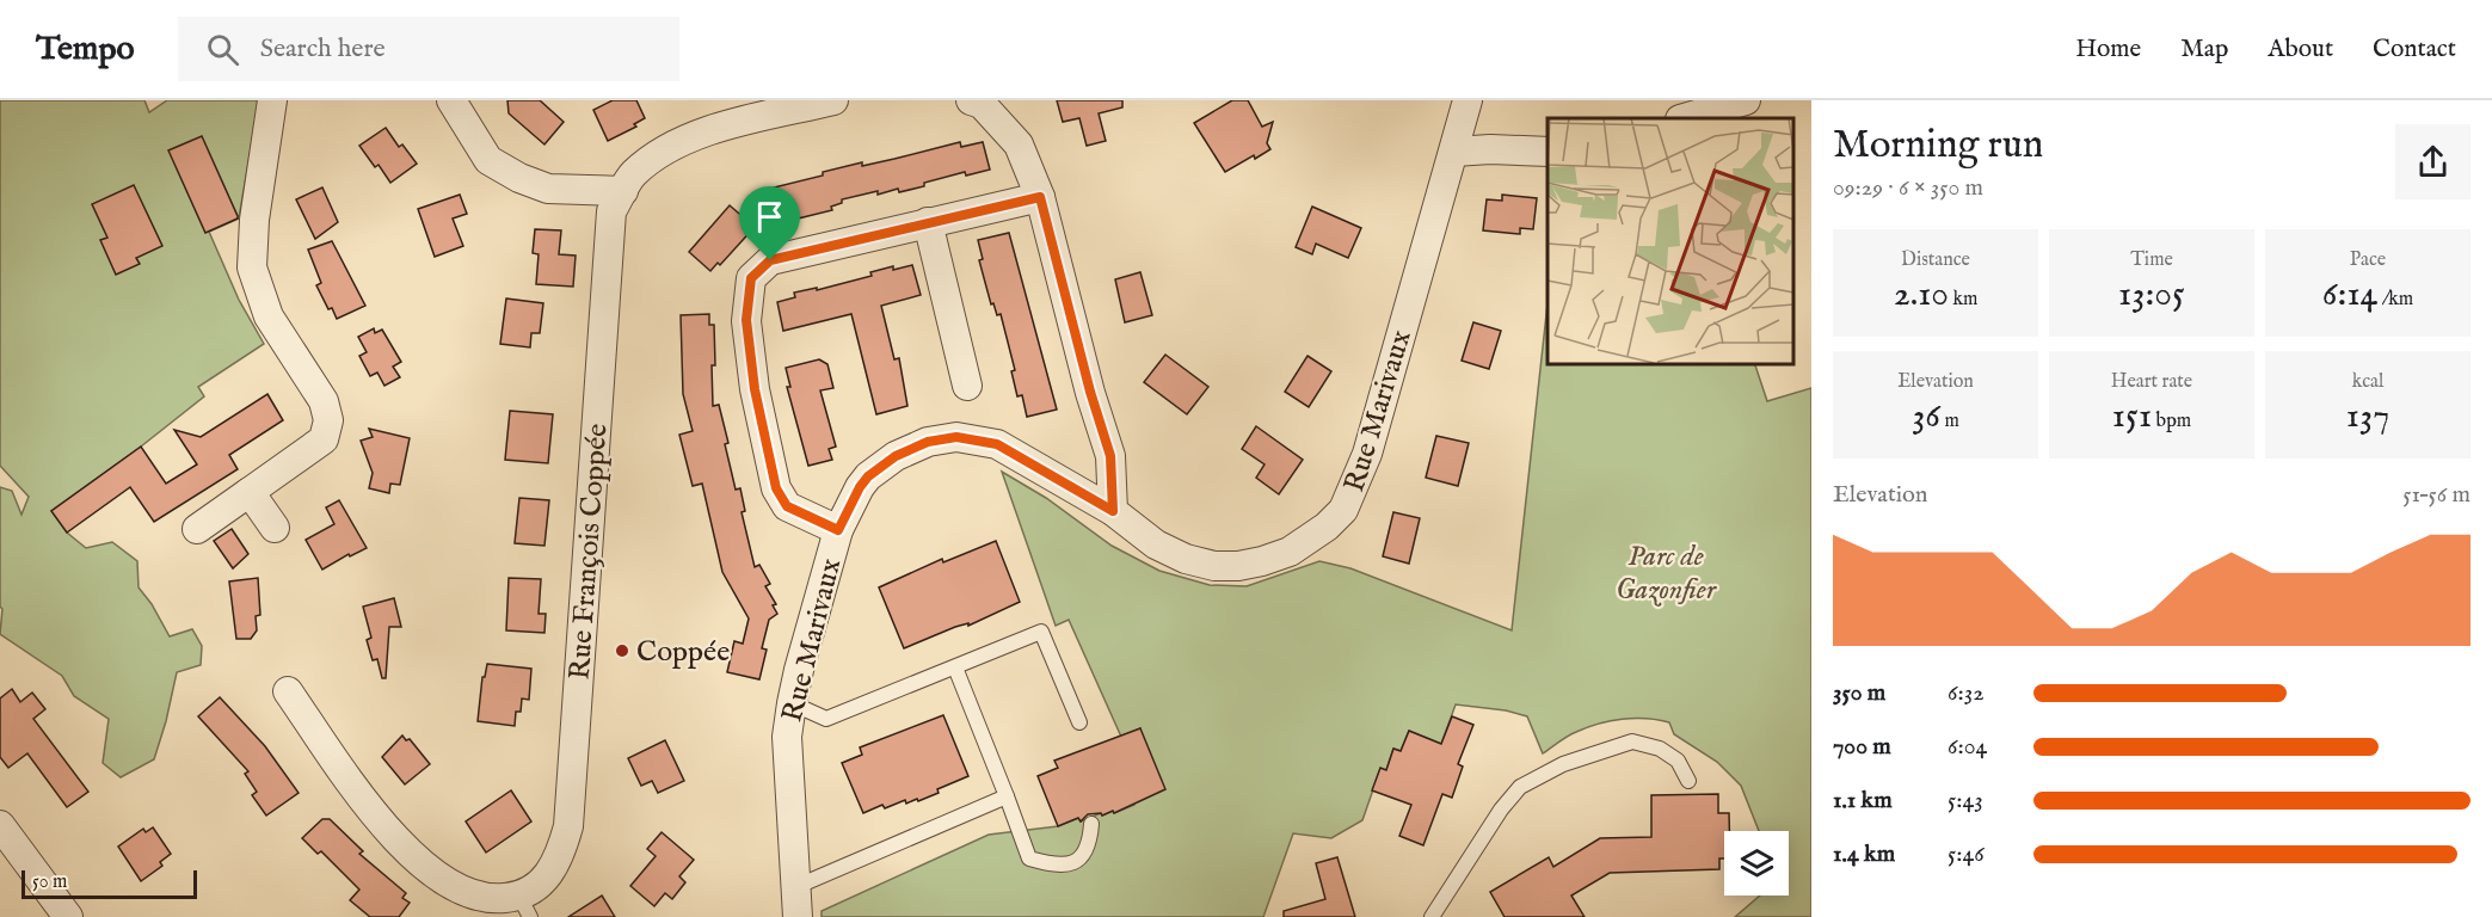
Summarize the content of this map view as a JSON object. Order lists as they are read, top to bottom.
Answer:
{
  "streets": {
    "street": ["Rue Marivaux", "Rue François Coppée"]
  },
  "parks": ["Parc de Gazonfier"],
  "places": ["Coppée"],
  "scale_bar": "50 m",
  "page": {
    "header": "Tempo",
    "search": "Search here",
    "nav": [
      "Home",
      "Map",
      "About",
      "Contact"
    ],
    "heading": ["Morning run", "09:29 · 6 × 350 m"],
    "stats": [
      ["Distance", "2.10 km"],
      ["Time", "13:05"],
      ["Pace", "6:14 /km"],
      ["Elevation", "36 m"],
      ["Heart rate", "151 bpm"],
      ["kcal", "137"]
    ],
    "chart": ["Elevation", "51–56 m"],
    "list": [
      {
        "name": "350 m",
        "note": "6:32"
      },
      {
        "name": "700 m",
        "note": "6:04"
      },
      {
        "name": "1.1 km",
        "note": "5:43"
      },
      {
        "name": "1.4 km",
        "note": "5:46"
      }
    ],
    "scale": "50 m"
  }
}
